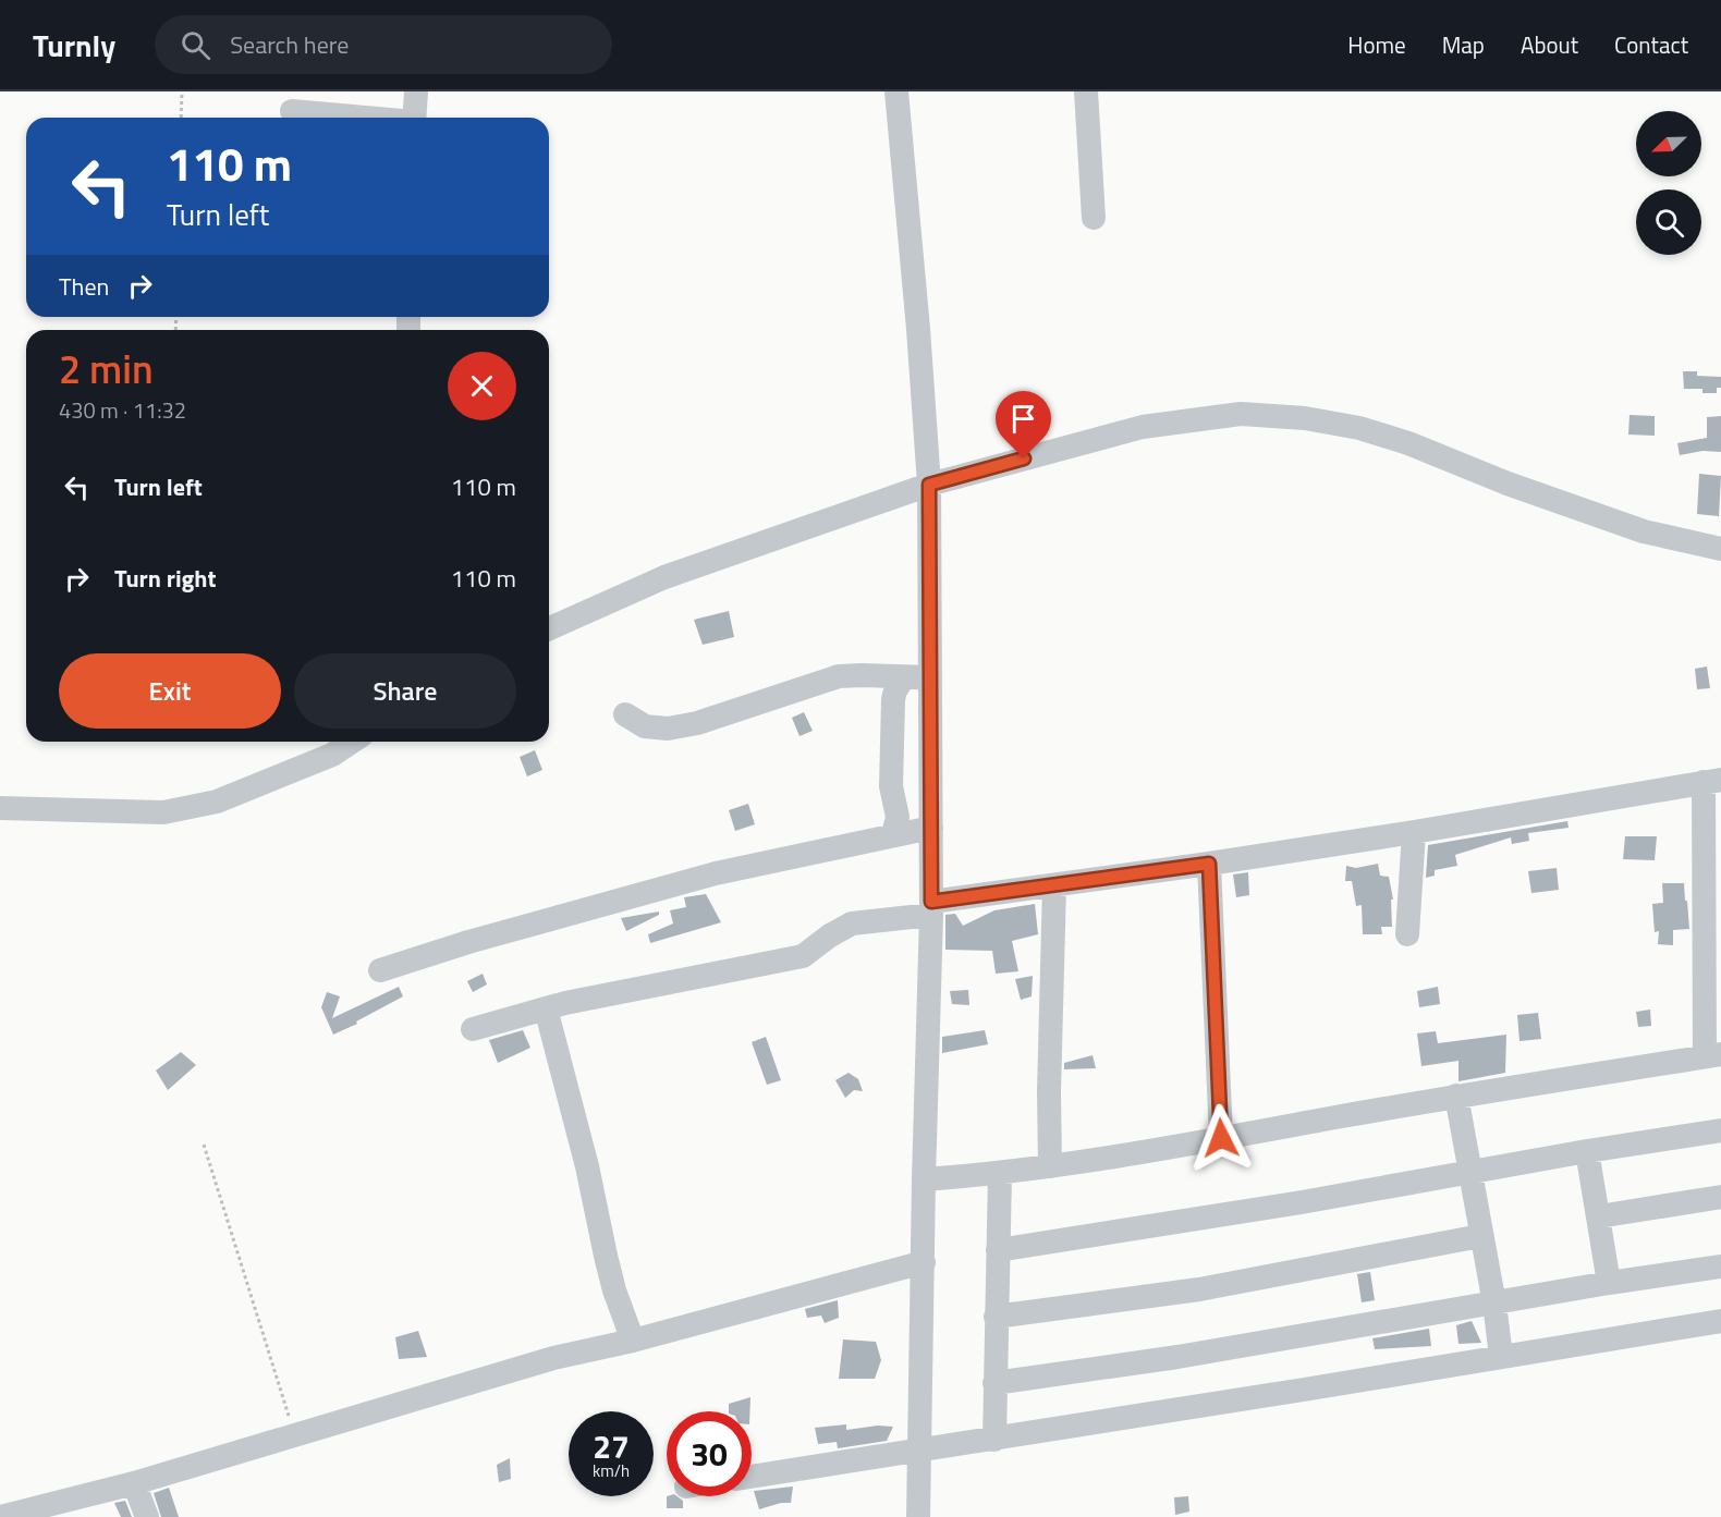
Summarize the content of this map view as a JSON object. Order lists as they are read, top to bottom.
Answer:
{
  "north": "bottom left",
  "page": {
    "header": "Turnly",
    "search": "Search here",
    "nav": [
      "Home",
      "Map",
      "About",
      "Contact"
    ],
    "turn": ["110 m", "Turn left"],
    "then": "Then",
    "heading": ["2 min", "430 m · 11:32"],
    "list": [
      {
        "name": "Turn left",
        "value": "110 m"
      },
      {
        "name": "Turn right",
        "value": "110 m"
      }
    ],
    "buttons": ["Exit", "Share"],
    "speed": "27 km/h",
    "limit": "30"
  }
}
